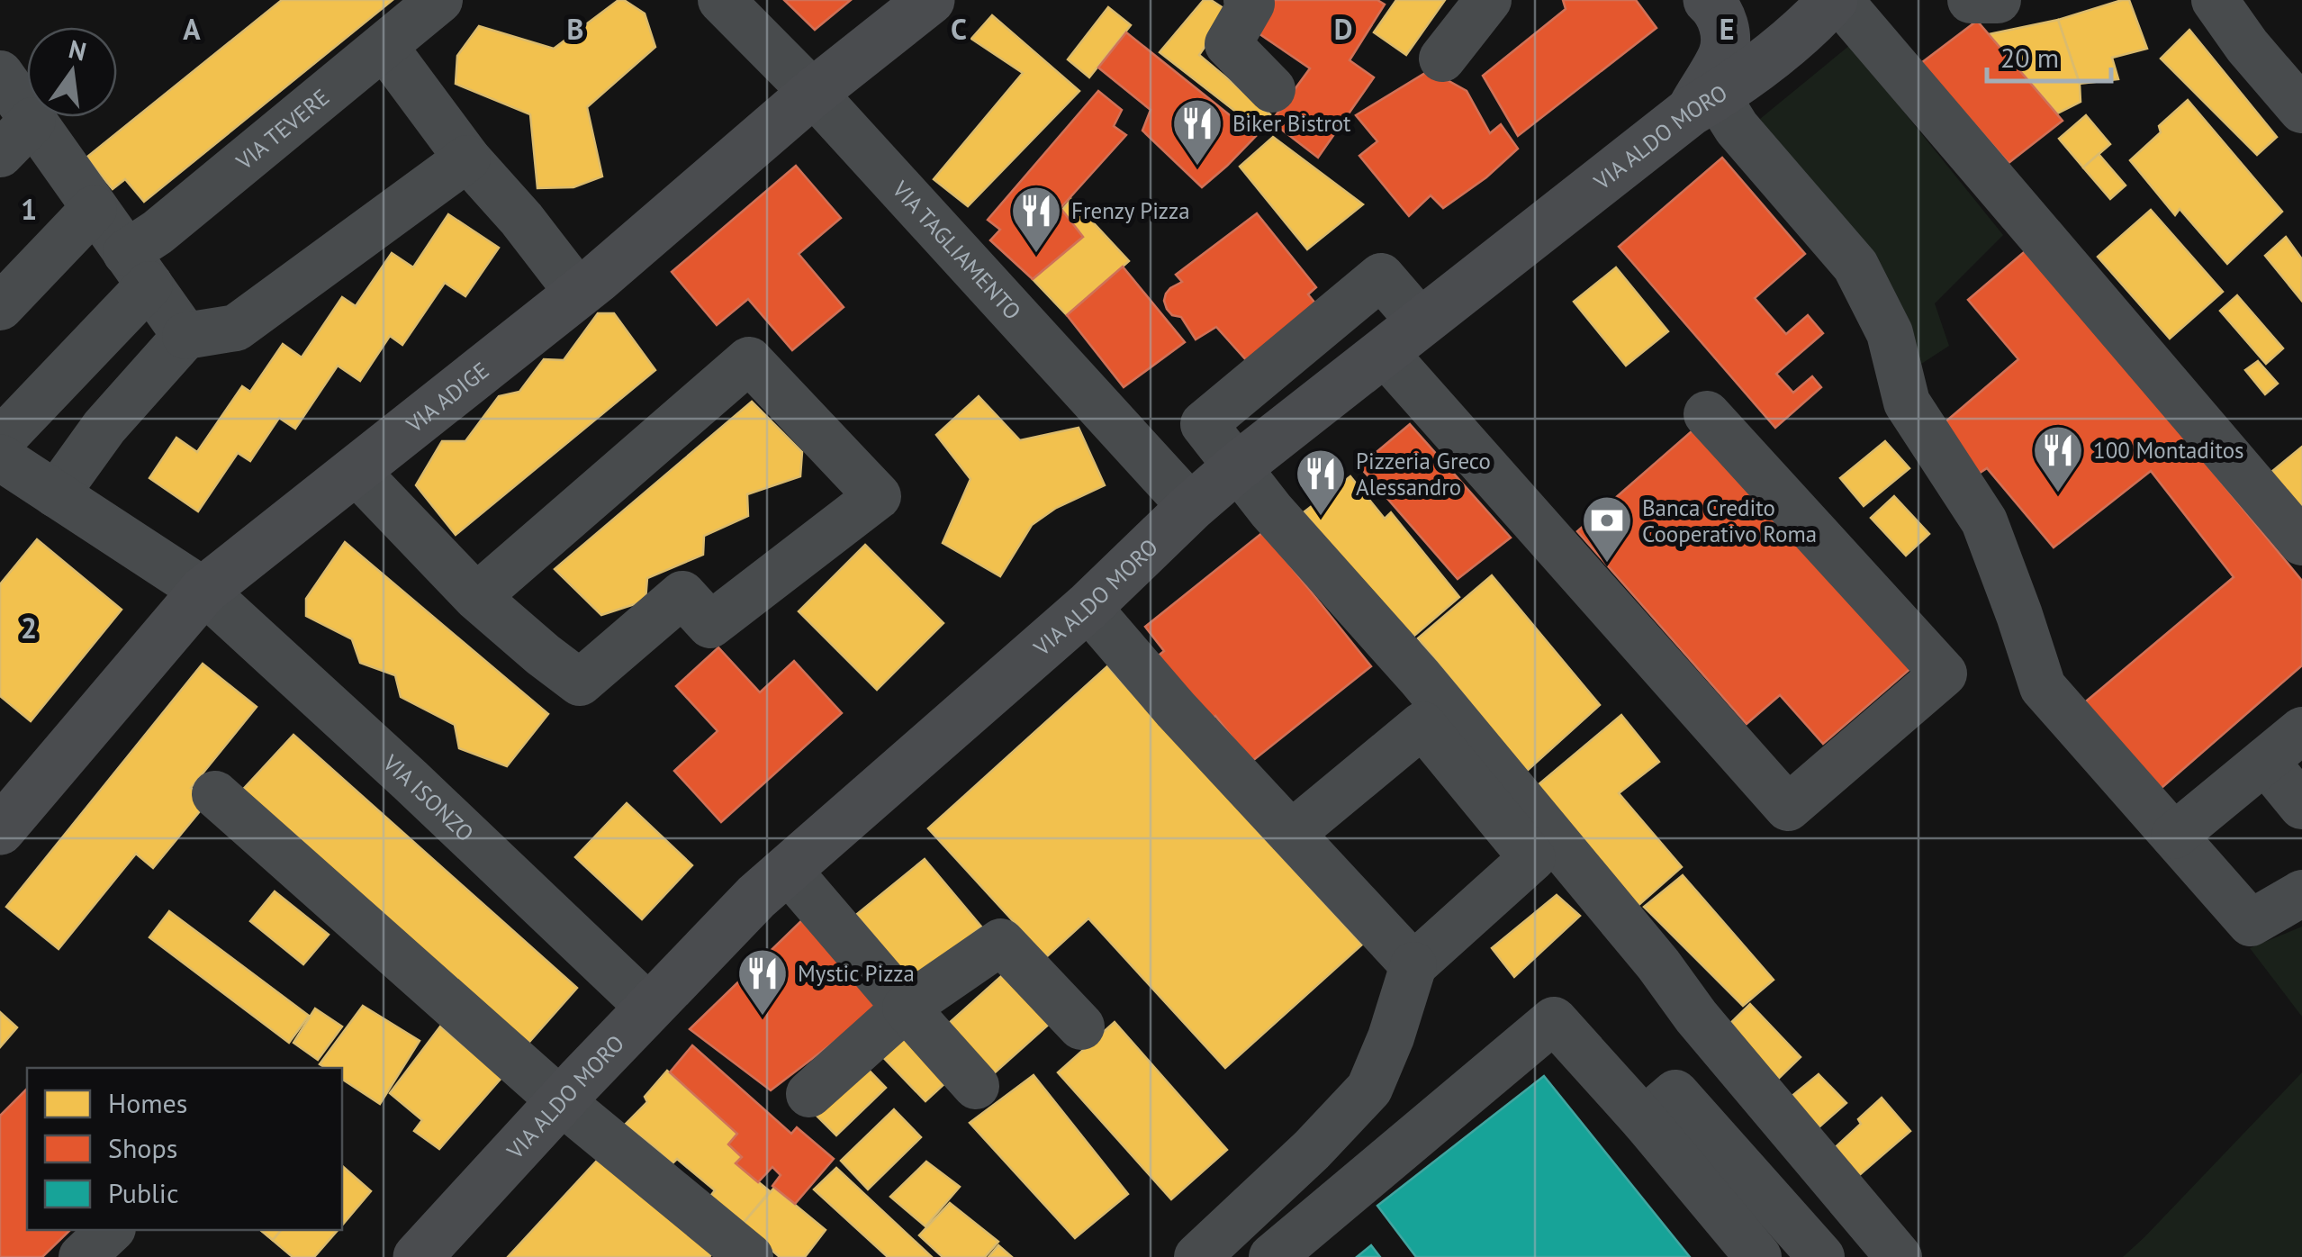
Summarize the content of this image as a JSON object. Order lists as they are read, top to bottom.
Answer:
{
  "streets": {
    "main road": ["VIA ALDO MORO", "VIA ADIGE"],
    "street": ["VIA TEVERE", "VIA TAGLIAMENTO", "VIA ISONZO"]
  },
  "crossings": [
    ["VIA ALDO MORO", "VIA TAGLIAMENTO"],
    ["VIA ALDO MORO", "VIA ISONZO"],
    ["VIA TAGLIAMENTO", "VIA ADIGE"],
    ["VIA ADIGE", "VIA ISONZO"]
  ],
  "places": {
    "restaurant": [
      "Biker Bistrot",
      "Frenzy Pizza",
      "100 Montaditos",
      "Pizzeria Greco Alessandro",
      "Mystic Pizza"
    ],
    "bank": ["Banca Credito Cooperativo Roma"]
  },
  "legend": ["Homes", "Shops", "Public"],
  "scale_bar": "20 m",
  "north": "top",
  "grid": {
    "columns": [
      "A",
      "B",
      "C",
      "D",
      "E"
    ],
    "rows": ["1", "2"]
  }
}
